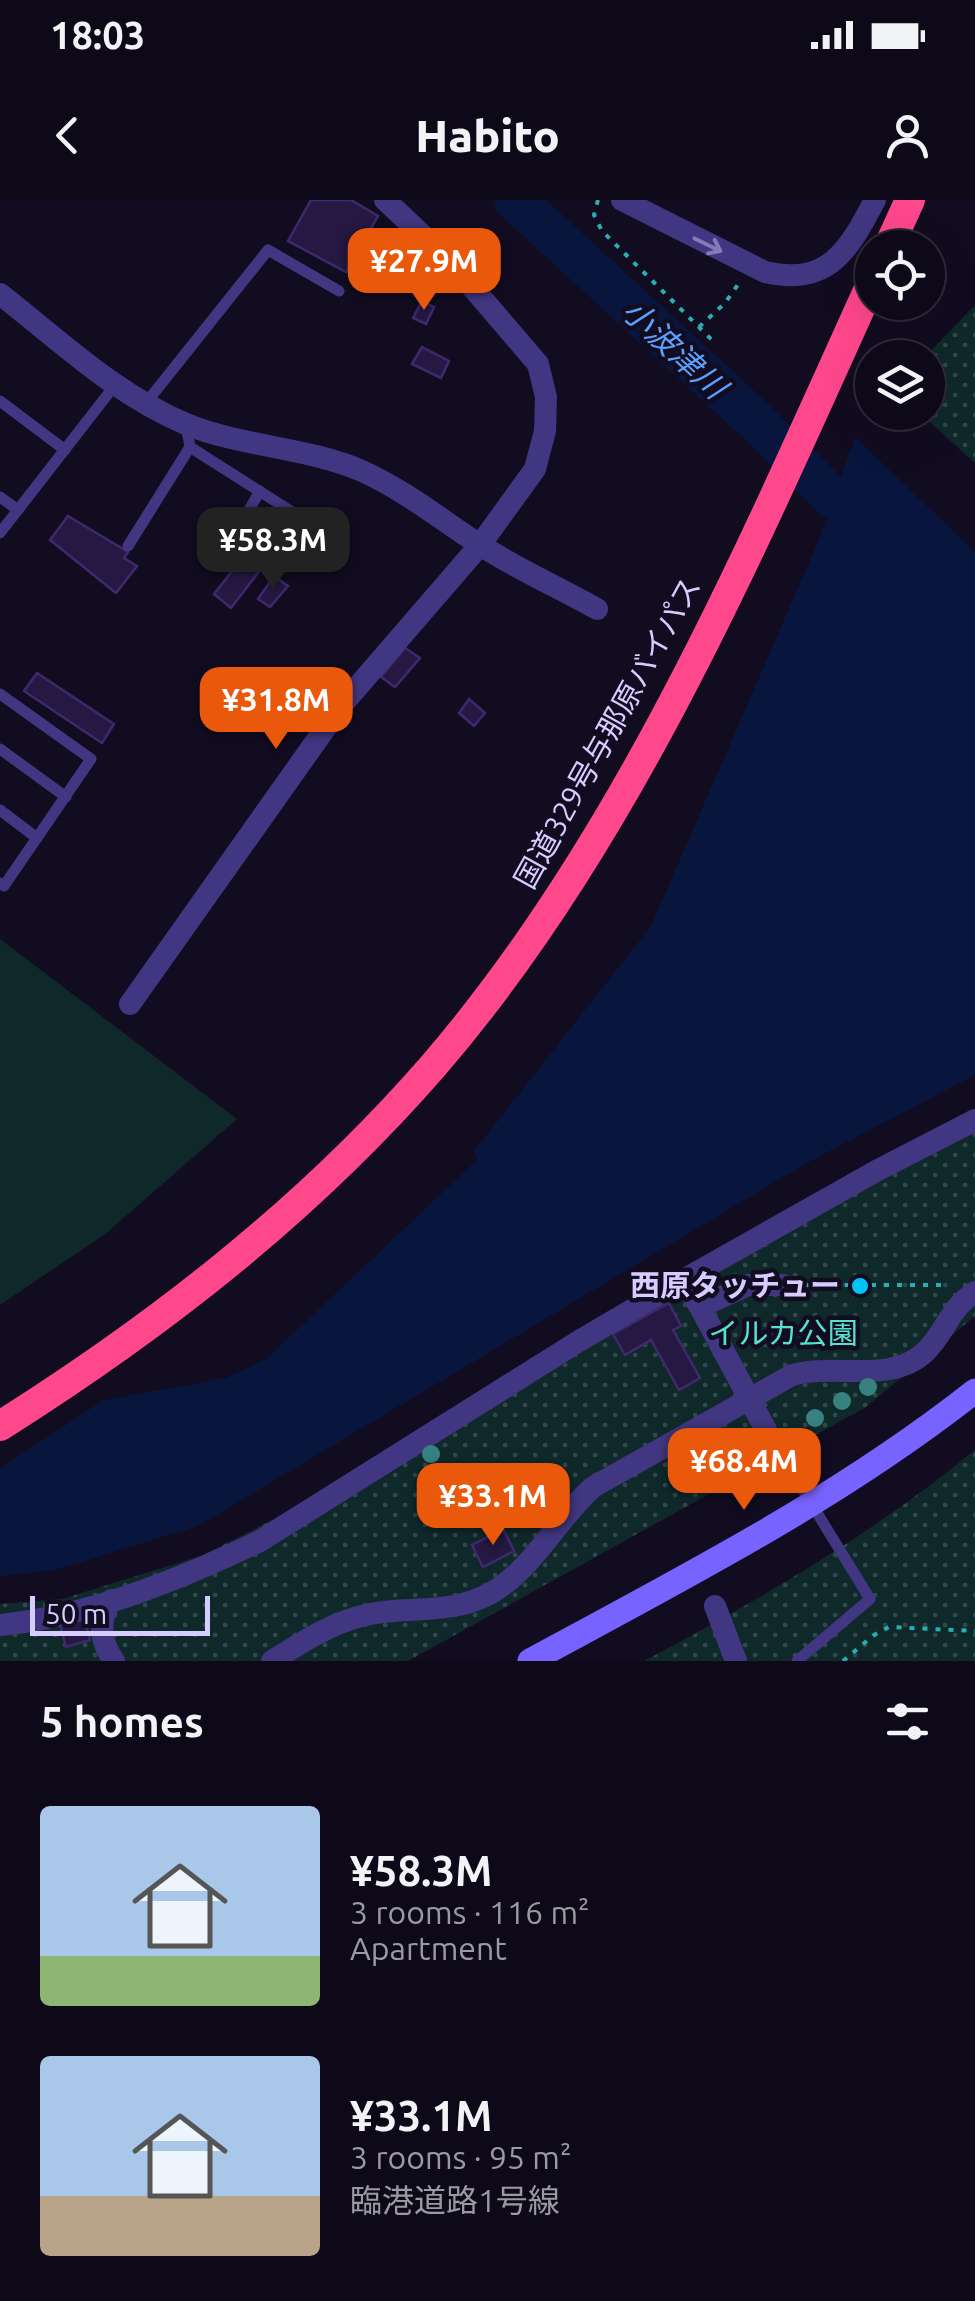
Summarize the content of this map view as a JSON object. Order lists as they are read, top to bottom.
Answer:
{
  "streets": {
    "highway": ["国道329号与那原バイパス"]
  },
  "water": ["小波津川"],
  "parks": ["イルカ公園"],
  "places": ["西原タッチュー"],
  "scale_bar": "50 m",
  "page": {
    "status": "18:03",
    "header": "Habito",
    "price": [
      "¥27.9M",
      "¥58.3M",
      "¥31.8M",
      "¥68.4M",
      "¥33.1M"
    ],
    "scale": "50 m",
    "heading": "5 homes",
    "list": [
      {
        "name": "¥58.3M",
        "note": "3 rooms · 116 m² · Apartment"
      },
      {
        "name": "¥33.1M",
        "note": "3 rooms · 95 m² · 臨港道路1号線"
      }
    ]
  }
}
